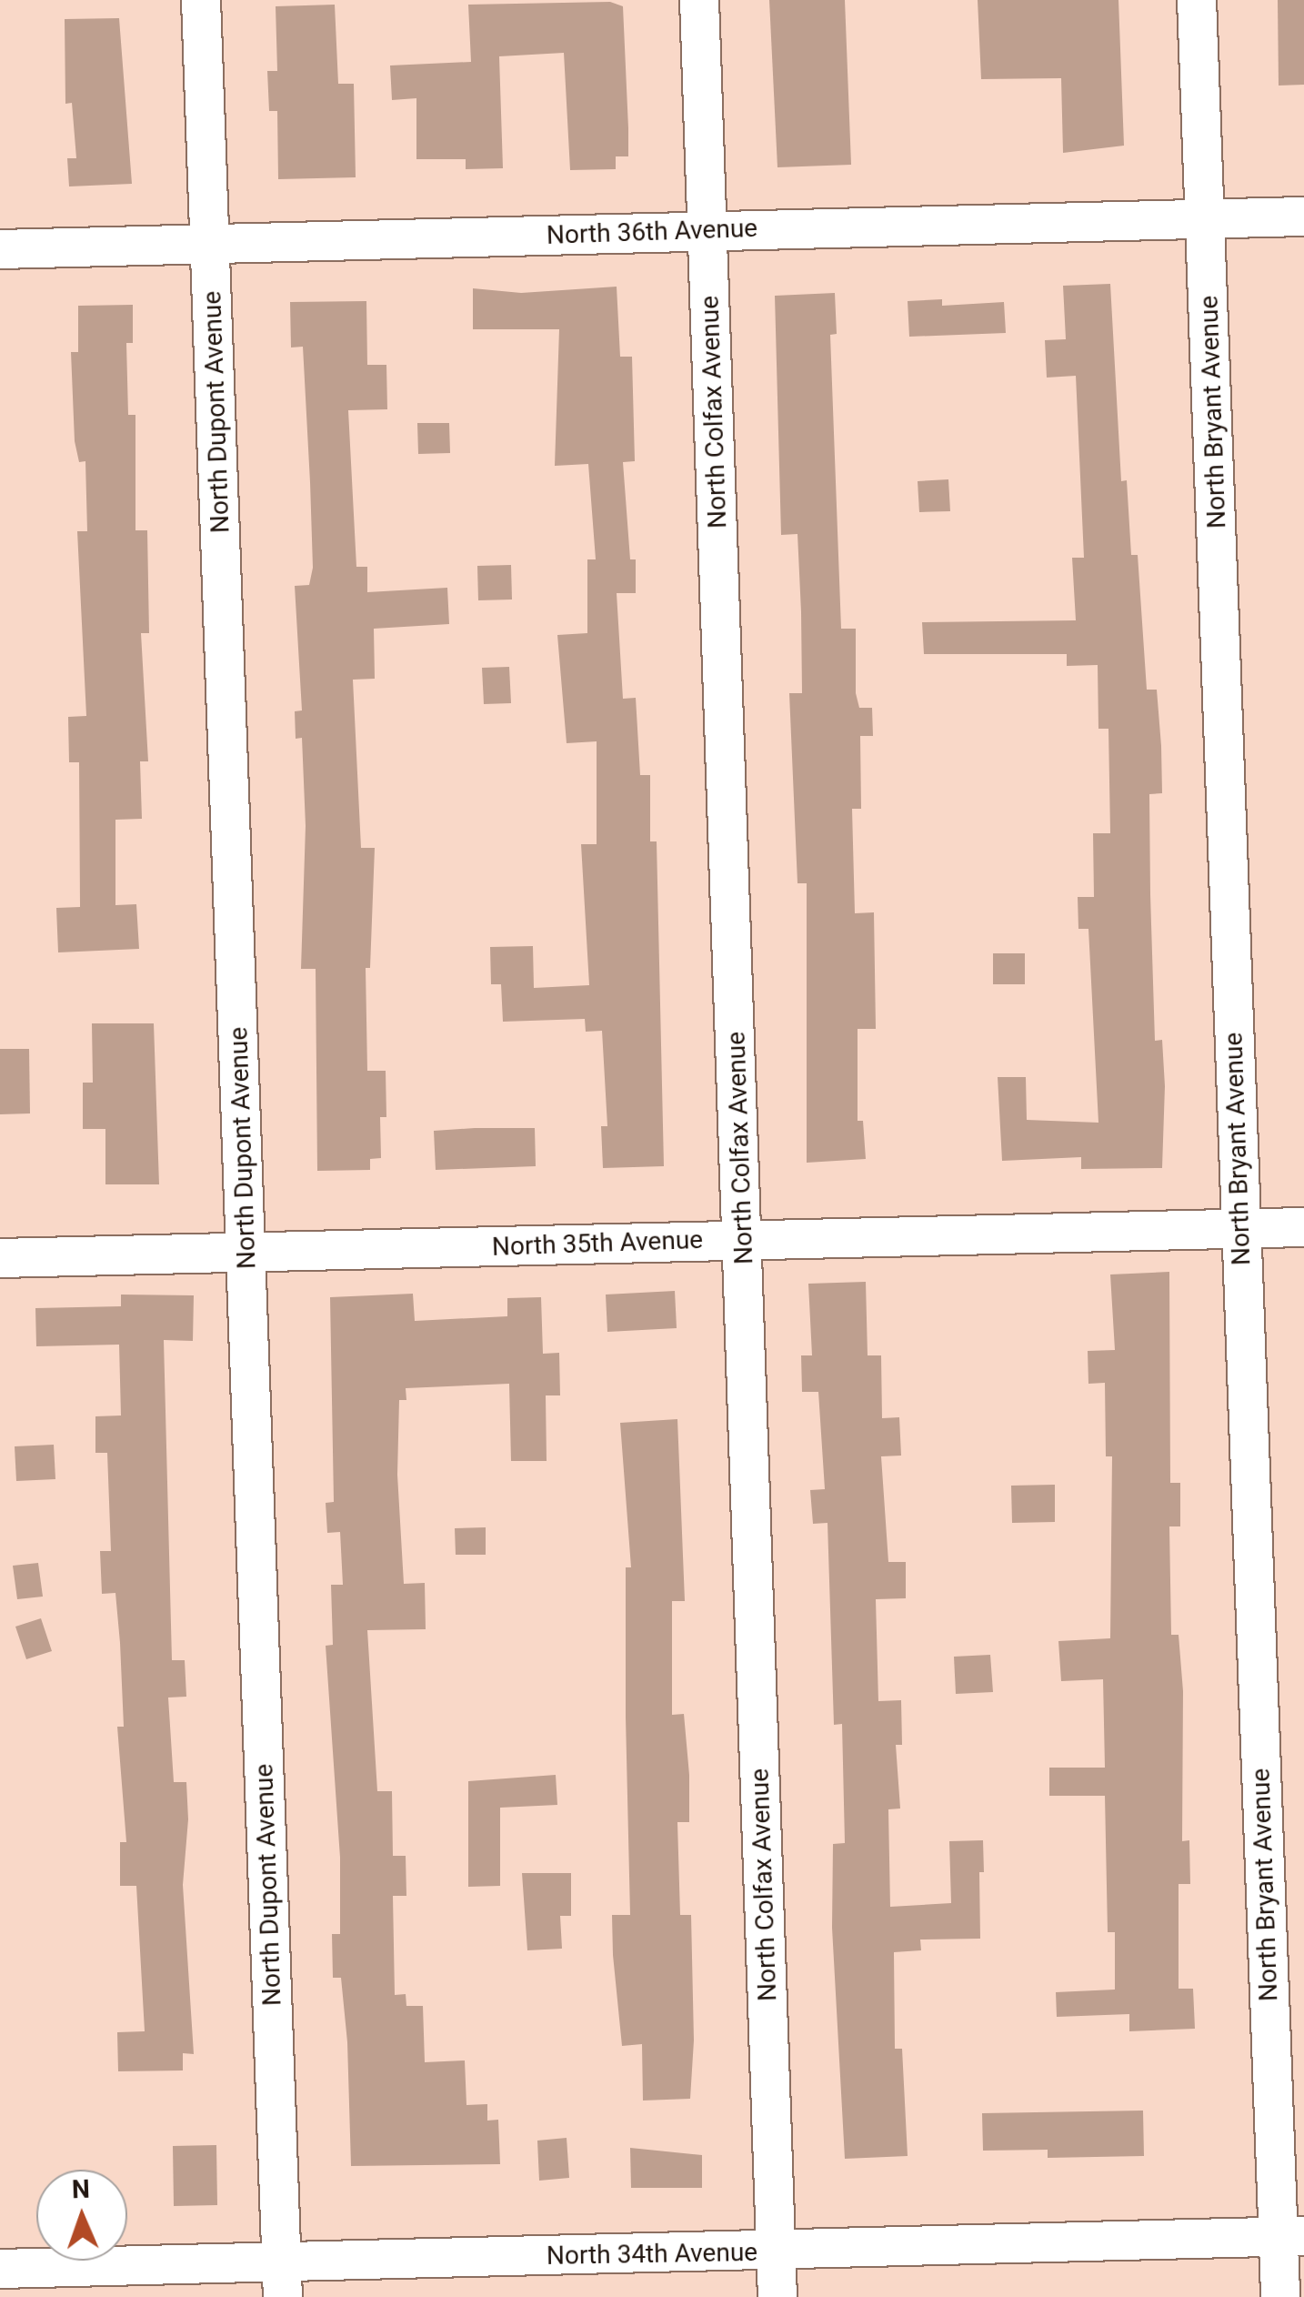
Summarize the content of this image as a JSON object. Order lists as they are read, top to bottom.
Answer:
{
  "streets": {
    "street": [
      "North 36th Avenue",
      "North Dupont Avenue",
      "North Colfax Avenue",
      "North Bryant Avenue",
      "North 35th Avenue",
      "North 34th Avenue"
    ]
  },
  "crossings": [
    ["North 36th Avenue", "North Dupont Avenue"],
    ["North 36th Avenue", "North Colfax Avenue"],
    ["North 36th Avenue", "North Bryant Avenue"],
    ["North Dupont Avenue", "North 35th Avenue"],
    ["North Dupont Avenue", "North 34th Avenue"],
    ["North Colfax Avenue", "North 35th Avenue"],
    ["North Colfax Avenue", "North 34th Avenue"],
    ["North Bryant Avenue", "North 35th Avenue"],
    ["North Bryant Avenue", "North 34th Avenue"]
  ],
  "north": "top"
}
